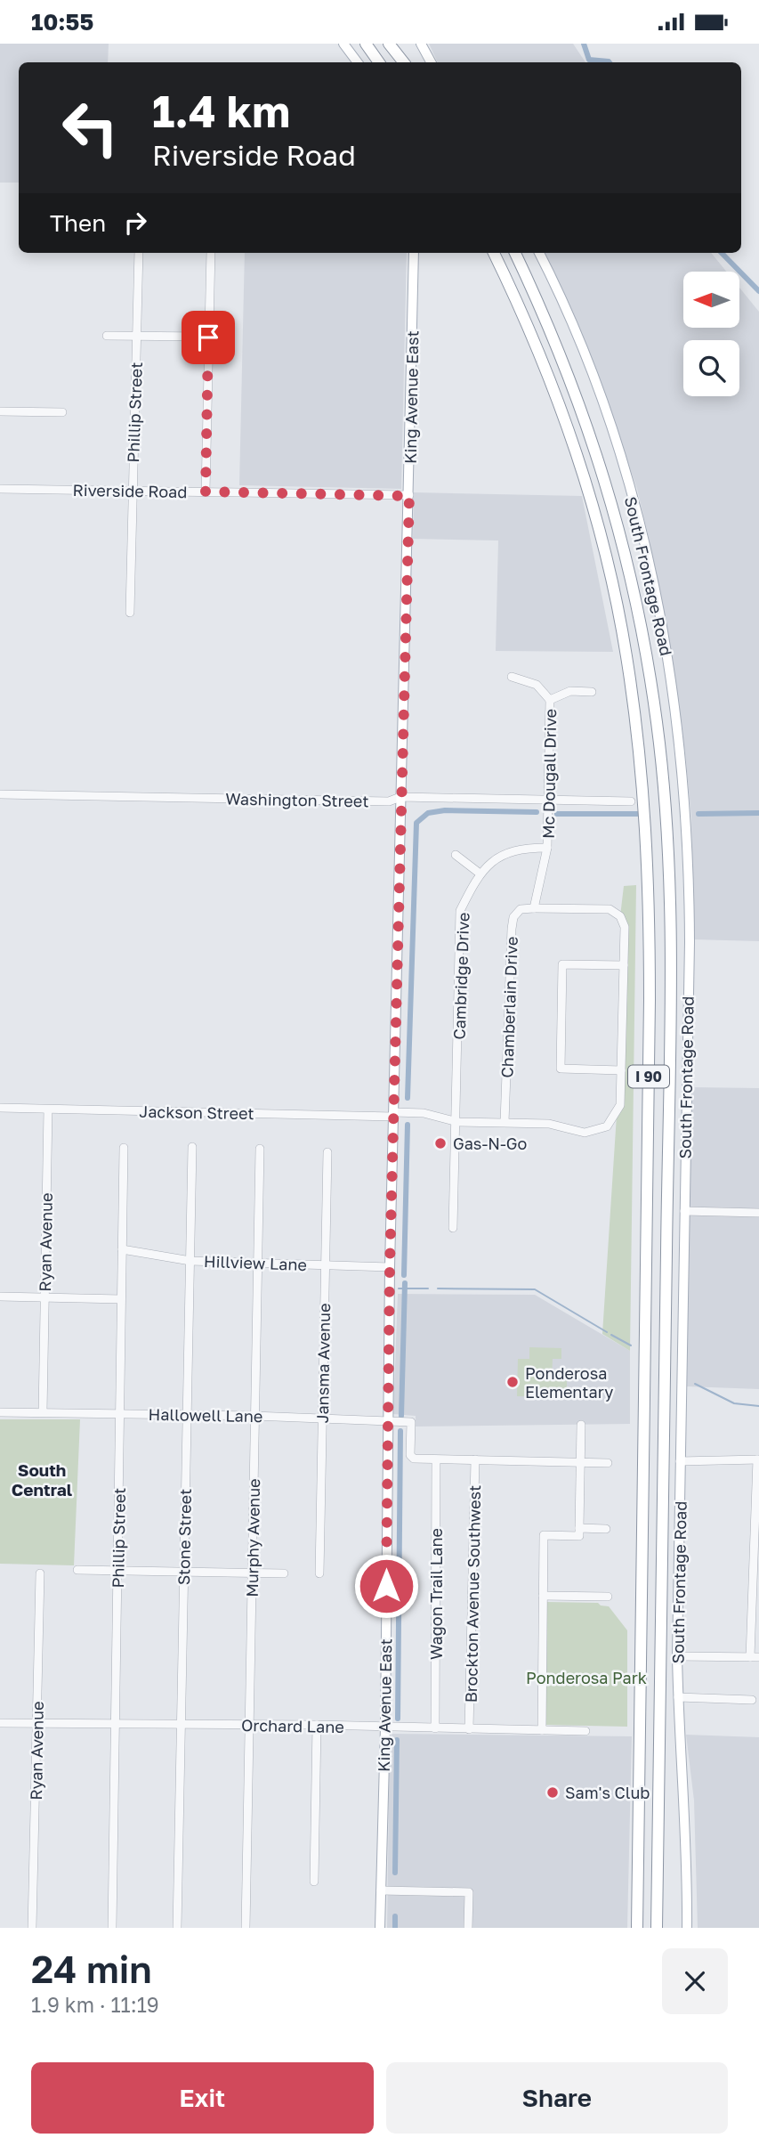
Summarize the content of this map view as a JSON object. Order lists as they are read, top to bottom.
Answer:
{
  "streets": {
    "highway": ["I 90"],
    "main road": ["King Avenue East", "South Frontage Road"],
    "street": [
      "Phillip Street",
      "Riverside Road",
      "Mc Dougall Drive",
      "Washington Street",
      "Cambridge Drive",
      "Chamberlain Drive",
      "Jackson Street",
      "Ryan Avenue",
      "Hillview Lane",
      "Jansma Avenue",
      "Hallowell Lane",
      "Stone Street",
      "Murphy Avenue",
      "Wagon Trail Lane",
      "Brockton Avenue Southwest",
      "Orchard Lane"
    ]
  },
  "crossings": [
    ["King Avenue East", "Riverside Road"],
    ["King Avenue East", "Washington Street"],
    ["King Avenue East", "Jackson Street"],
    ["King Avenue East", "Hillview Lane"],
    ["King Avenue East", "Hallowell Lane"],
    ["King Avenue East", "Orchard Lane"],
    ["Phillip Street", "Riverside Road"],
    ["Phillip Street", "Hillview Lane"],
    ["Phillip Street", "Hallowell Lane"],
    ["Phillip Street", "Orchard Lane"],
    ["Mc Dougall Drive", "Washington Street"],
    ["Mc Dougall Drive", "Cambridge Drive"],
    ["Cambridge Drive", "Jackson Street"],
    ["Chamberlain Drive", "Jackson Street"],
    ["Jackson Street", "Ryan Avenue"],
    ["Ryan Avenue", "Hallowell Lane"],
    ["Ryan Avenue", "Orchard Lane"],
    ["Hillview Lane", "Jansma Avenue"],
    ["Hillview Lane", "Stone Street"],
    ["Hillview Lane", "Murphy Avenue"],
    ["Jansma Avenue", "Hallowell Lane"],
    ["Hallowell Lane", "Stone Street"],
    ["Hallowell Lane", "Murphy Avenue"],
    ["Hallowell Lane", "Wagon Trail Lane"],
    ["Stone Street", "Orchard Lane"],
    ["Murphy Avenue", "Orchard Lane"],
    ["Wagon Trail Lane", "Orchard Lane"],
    ["Brockton Avenue Southwest", "Orchard Lane"]
  ],
  "districts": ["South Central"],
  "parks": ["Ponderosa Park"],
  "places": ["Gas-N-Go", "Ponderosa Elementary", "Sam's Club"],
  "north": "left",
  "page": {
    "status": "10:55",
    "turn": ["1.4 km", "Riverside Road"],
    "then": "Then",
    "heading": ["24 min", "1.9 km · 11:19"],
    "buttons": ["Exit", "Share"]
  }
}
